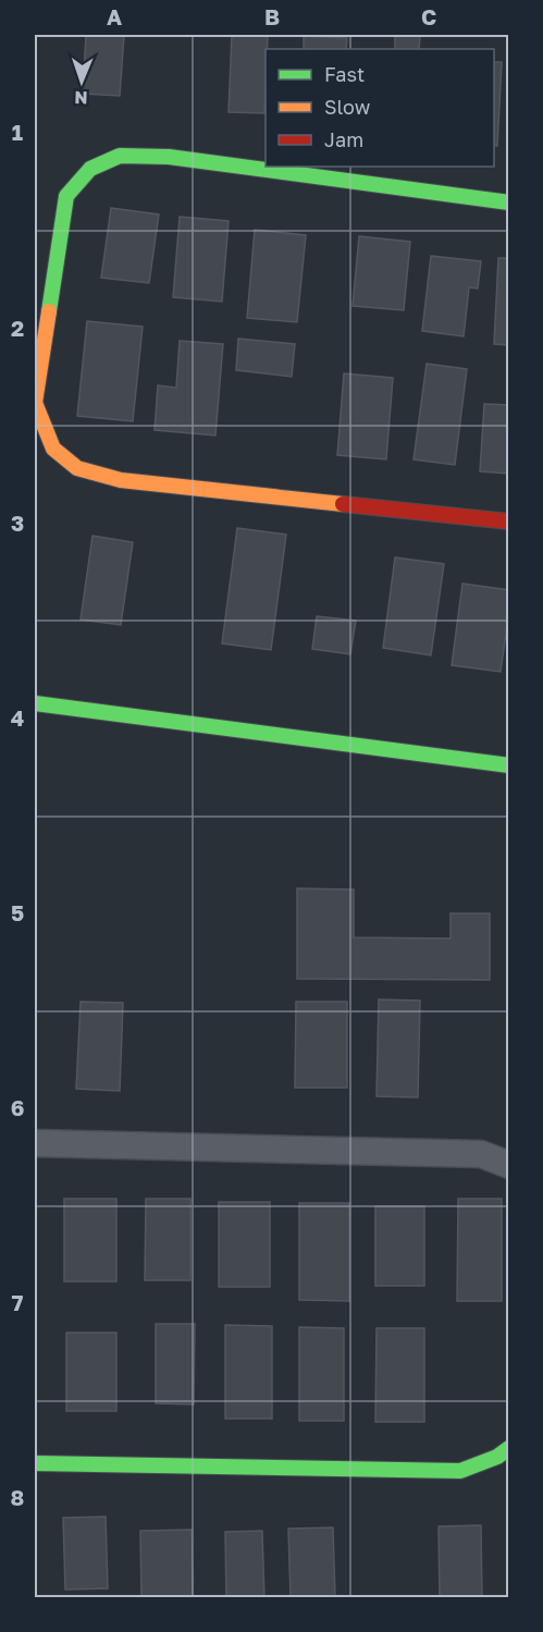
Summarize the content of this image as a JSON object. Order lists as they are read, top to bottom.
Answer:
{
  "legend": ["Fast", "Slow", "Jam"],
  "north": "bottom",
  "grid": {
    "columns": ["A", "B", "C"],
    "rows": [
      "1",
      "2",
      "3",
      "4",
      "5",
      "6",
      "7",
      "8"
    ]
  }
}
